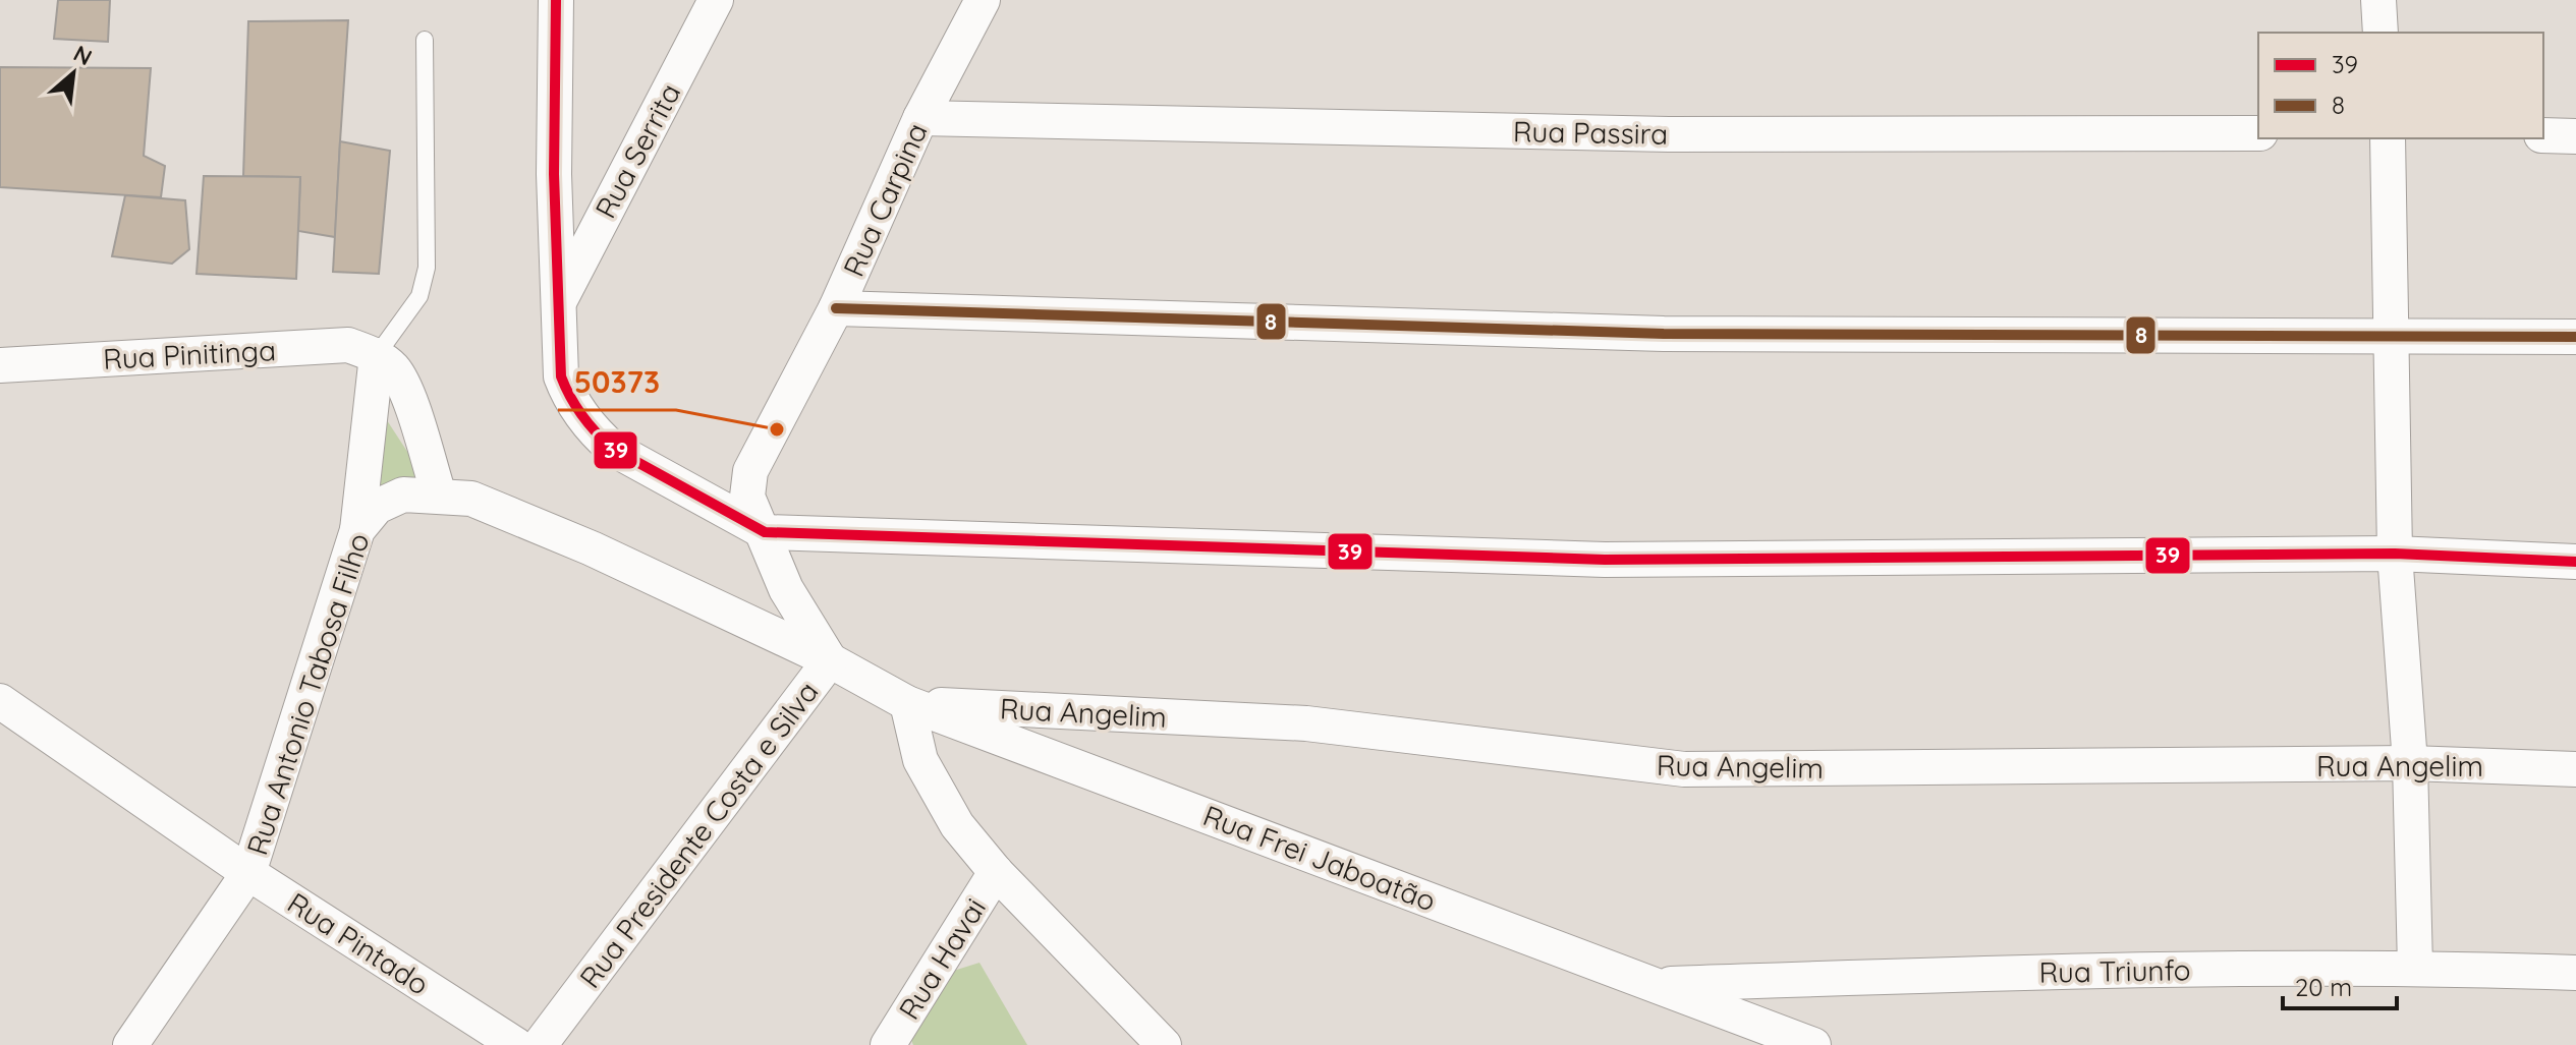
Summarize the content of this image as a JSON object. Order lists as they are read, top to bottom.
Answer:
{
  "streets": {
    "street": [
      "Rua Passira",
      "Rua Serrita",
      "Rua Carpina",
      "Rua Pinitinga",
      "Rua Antonio Tabosa Filho",
      "Rua Angelim",
      "Rua Presidente Costa e Silva",
      "Rua Frei Jaboatão",
      "Rua Pintado",
      "Rua Havai",
      "Rua Triunfo"
    ]
  },
  "crossings": [
    ["Rua Passira", "Rua Carpina"],
    ["Rua Carpina", "Rua Presidente Costa e Silva"],
    ["Rua Antonio Tabosa Filho", "Rua Presidente Costa e Silva"],
    ["Rua Antonio Tabosa Filho", "Rua Frei Jaboatão"],
    ["Rua Antonio Tabosa Filho", "Rua Pintado"],
    ["Rua Angelim", "Rua Frei Jaboatão"],
    ["Rua Presidente Costa e Silva", "Rua Frei Jaboatão"],
    ["Rua Frei Jaboatão", "Rua Triunfo"]
  ],
  "places": ["50373"],
  "lines": ["transit line 39", "transit line 8"],
  "legend": ["39", "8"],
  "scale_bar": "20 m",
  "north": "top right"
}
